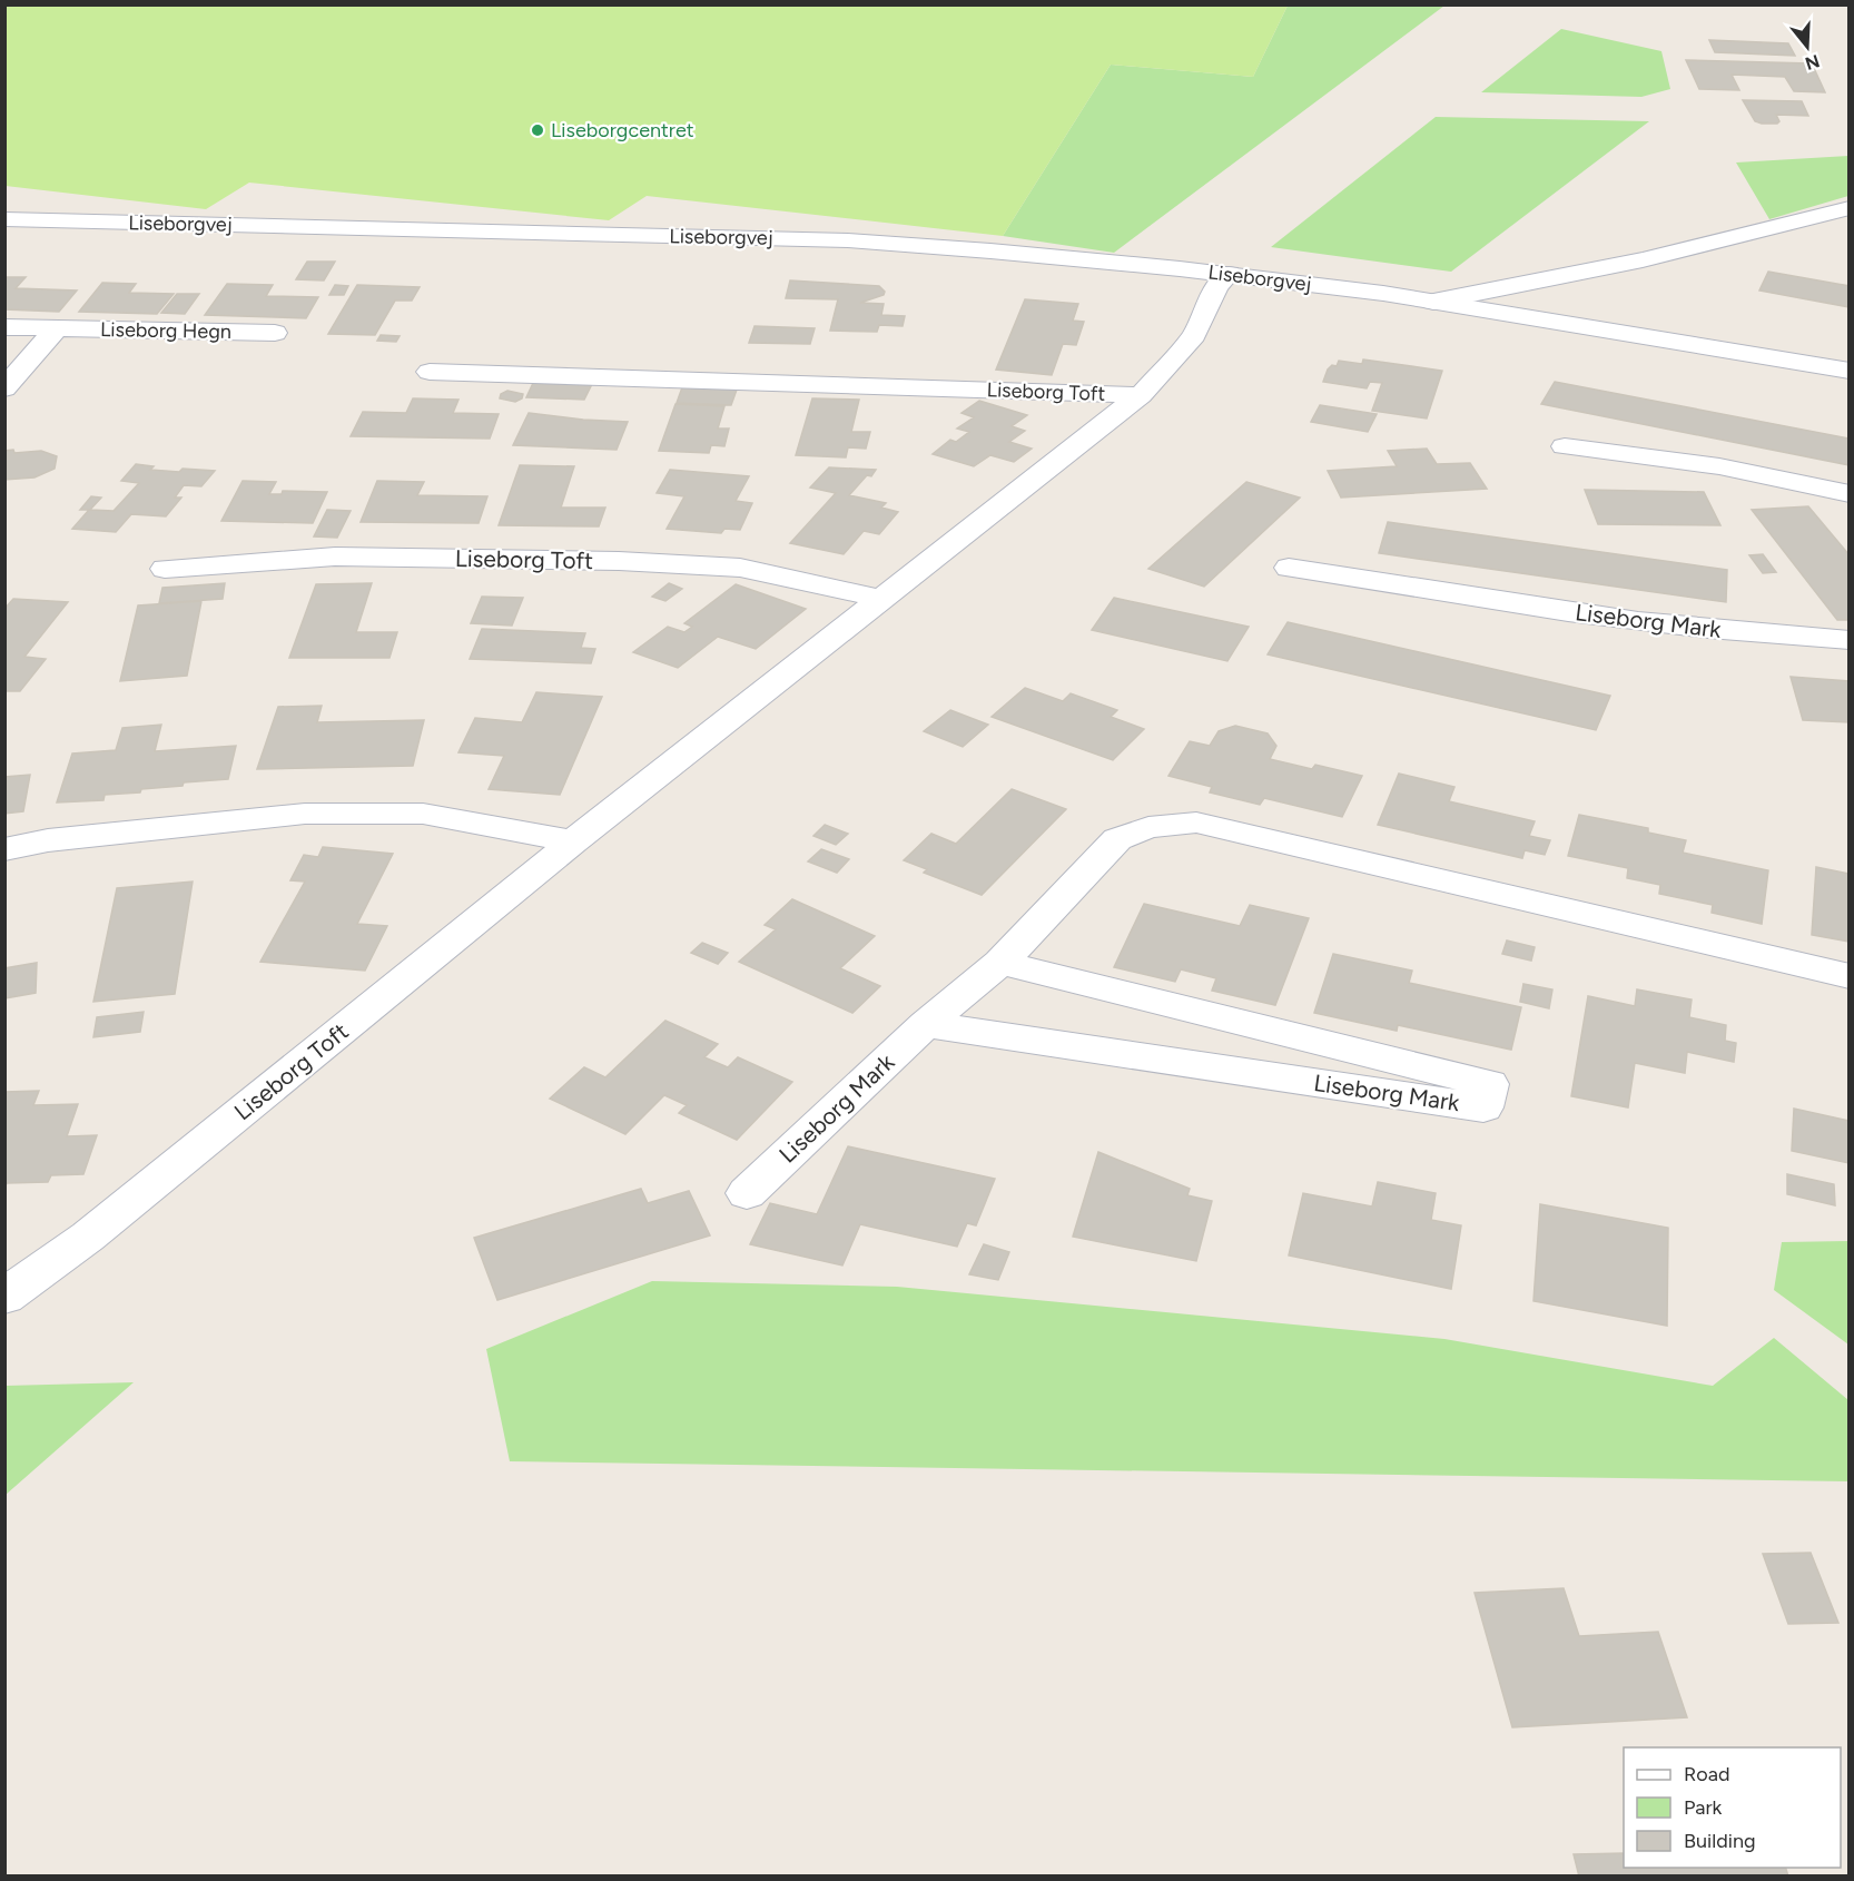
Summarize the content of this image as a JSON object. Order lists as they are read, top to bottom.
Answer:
{
  "streets": {
    "street": [
      "Liseborgvej",
      "Liseborg Hegn",
      "Liseborg Toft",
      "Liseborg Mark"
    ]
  },
  "crossings": [
    ["Liseborgvej", "Liseborg Toft"]
  ],
  "places": ["Liseborgcentret"],
  "legend": ["Road", "Park", "Building"],
  "north": "bottom"
}
